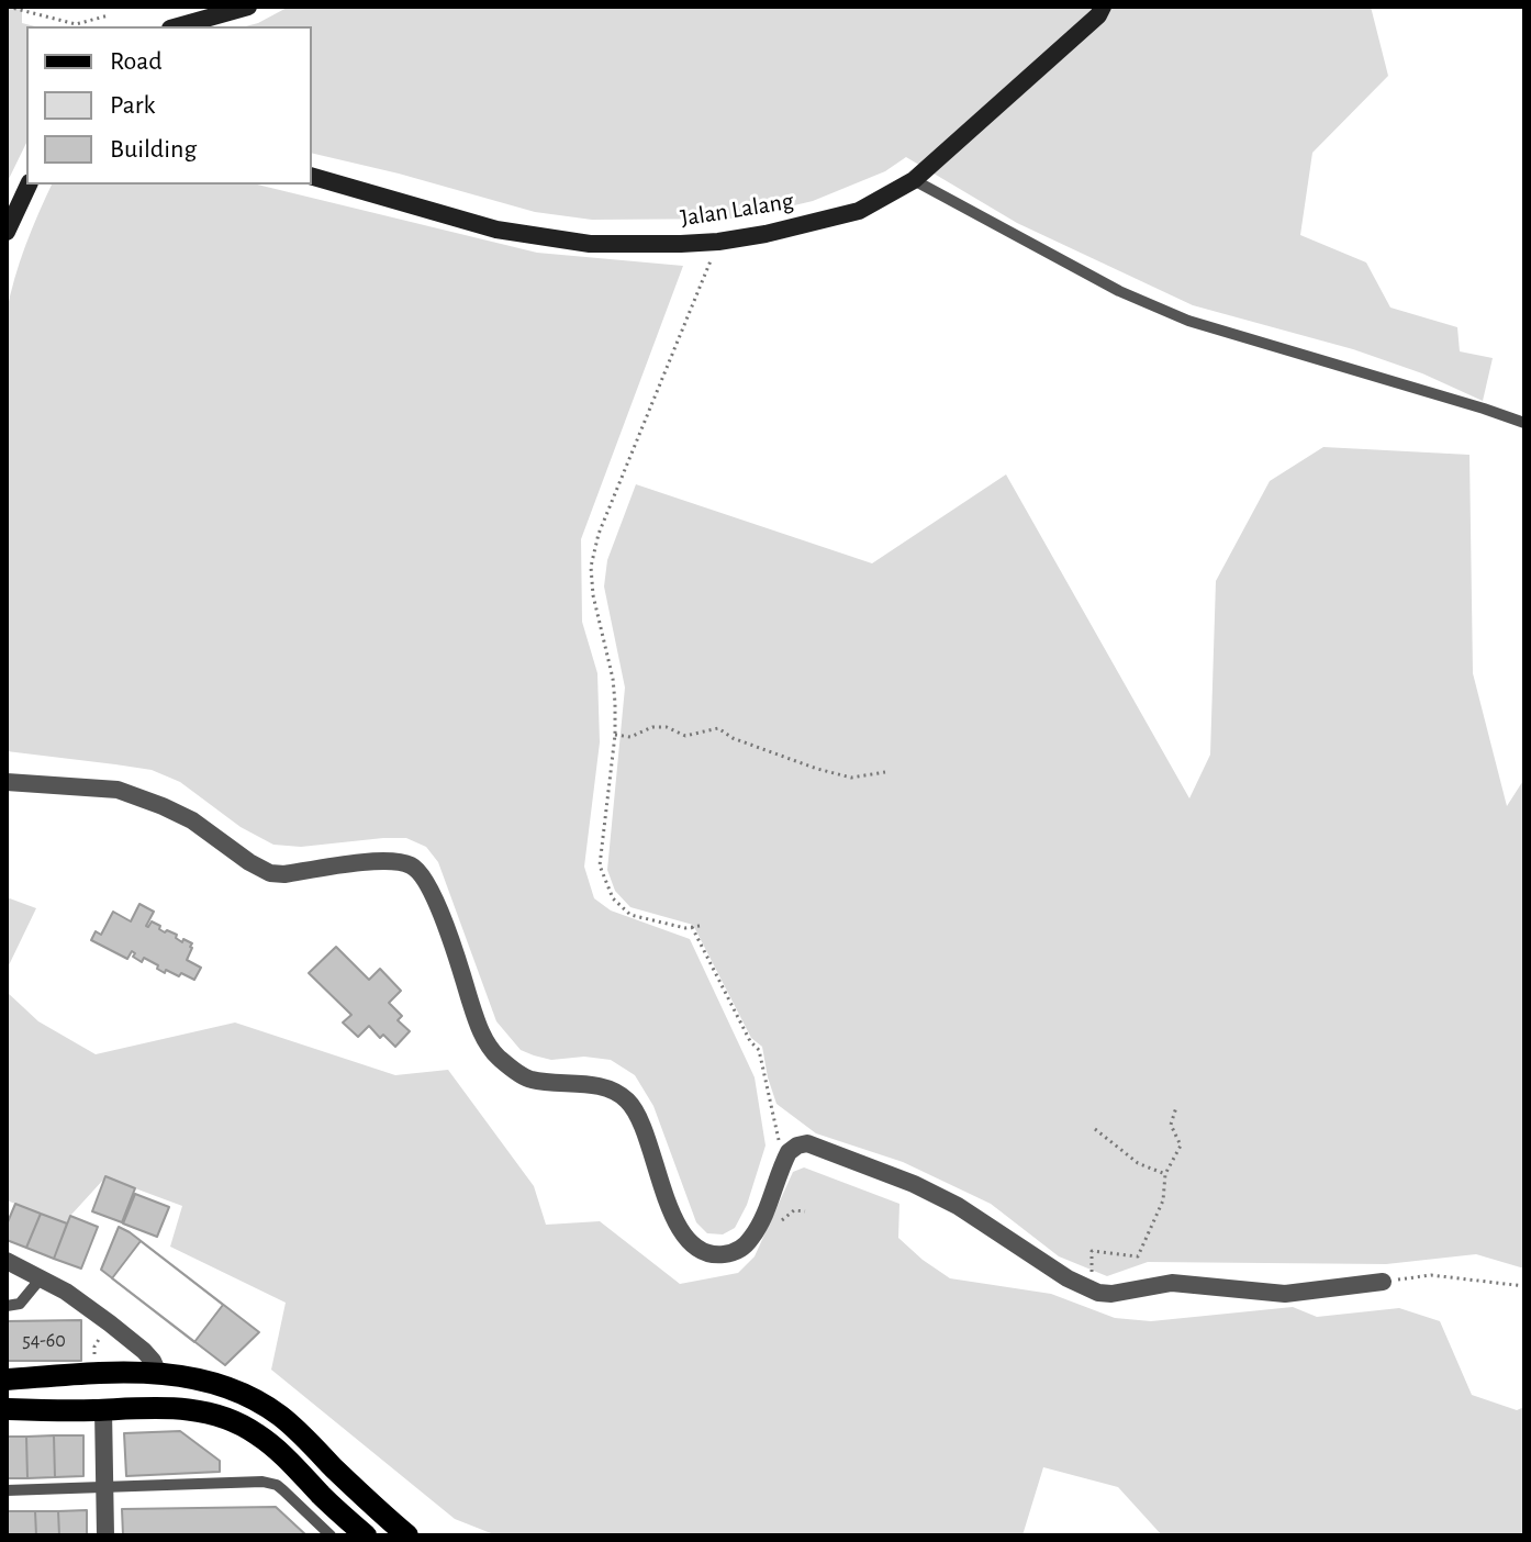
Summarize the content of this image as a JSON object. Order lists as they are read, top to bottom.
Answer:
{
  "streets": {
    "street": ["Jalan Lalang"]
  },
  "house_numbers": ["54-60"],
  "legend": ["Road", "Park", "Building"]
}
